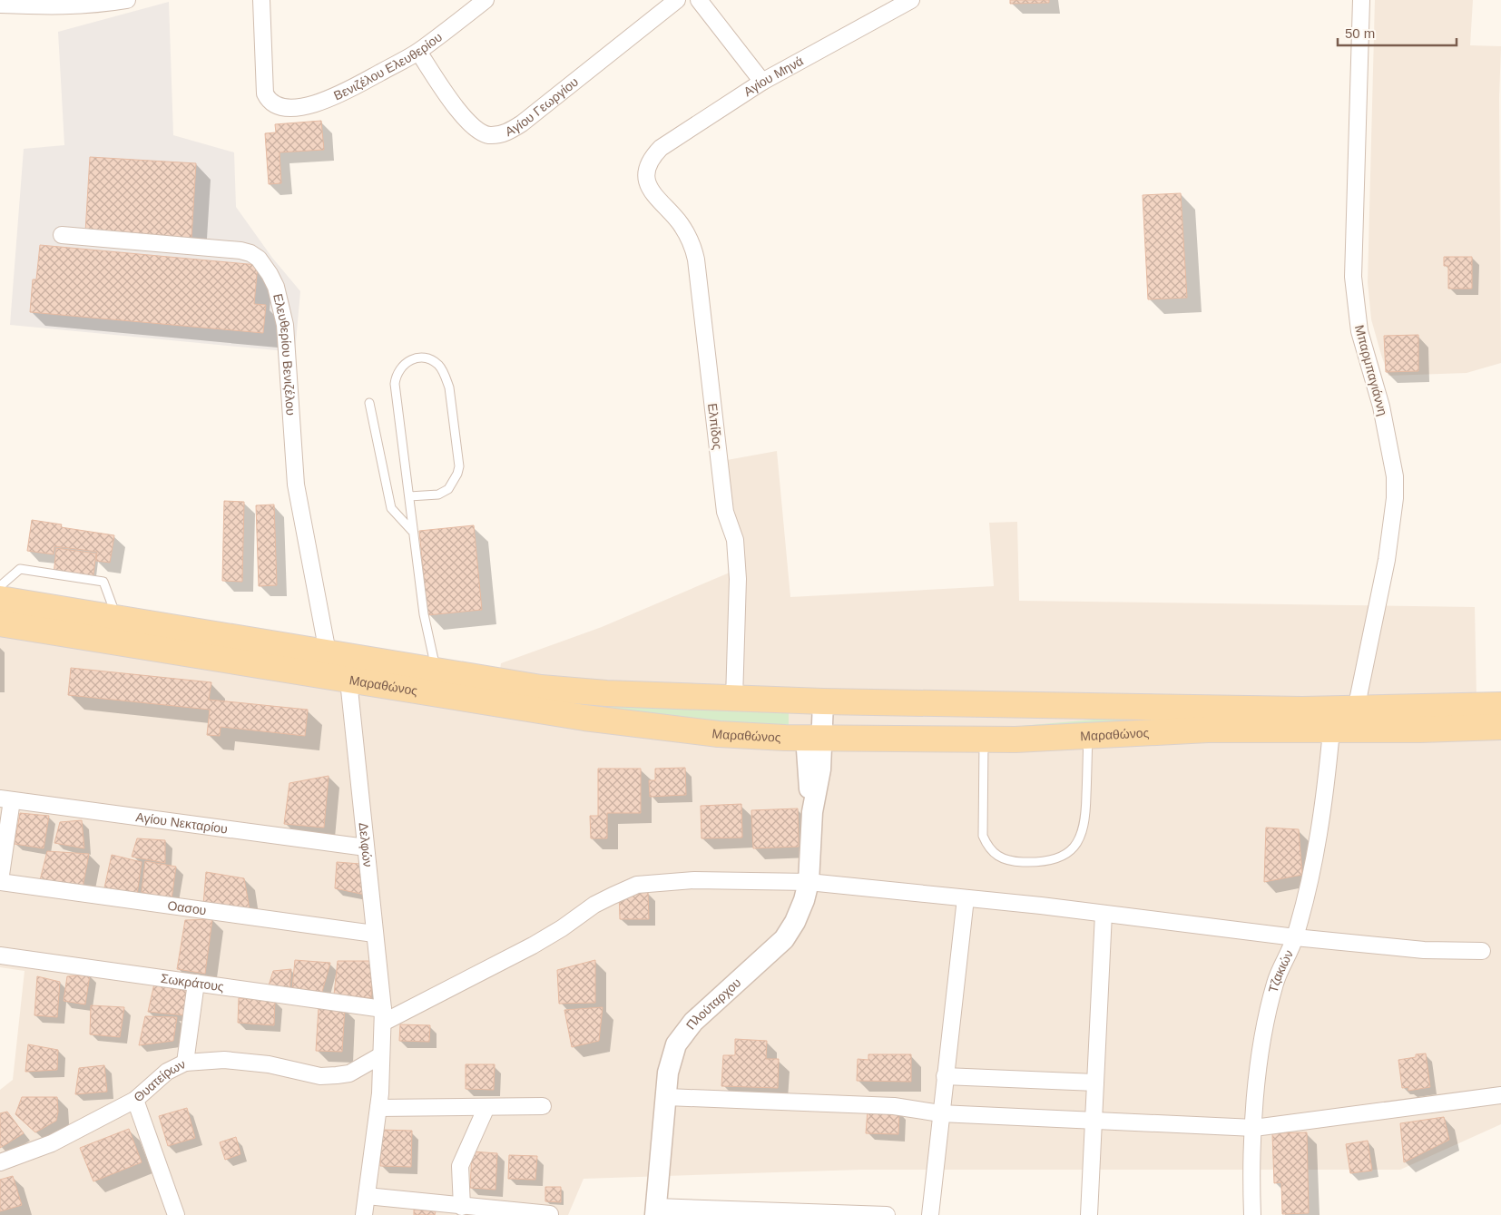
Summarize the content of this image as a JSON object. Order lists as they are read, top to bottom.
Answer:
{
  "streets": {
    "main road": ["Μαραθώνος"],
    "street": [
      "Βενιζέλου Ελευθερίου",
      "Αγίου Μηνά",
      "Αγίου Γεωργίου",
      "Ελευθερίου Βενιζέλου",
      "Μπαρμπαγιάννη",
      "Ελπίδος",
      "Αγίου Νεκταρίου",
      "Δελφών",
      "Οασου",
      "Τζακιών",
      "Σωκράτους",
      "Πλούταρχου",
      "Θυατείρων"
    ]
  },
  "crossings": [
    ["Βενιζέλου Ελευθερίου", "Αγίου Γεωργίου"],
    ["Αγίου Μηνά", "Ελπίδος"],
    ["Ελευθερίου Βενιζέλου", "Μαραθώνος"],
    ["Μπαρμπαγιάννη", "Μαραθώνος"],
    ["Ελπίδος", "Μαραθώνος"],
    ["Μαραθώνος", "Δελφών"],
    ["Μαραθώνος", "Τζακιών"],
    ["Μαραθώνος", "Πλούταρχου"],
    ["Αγίου Νεκταρίου", "Δελφών"],
    ["Δελφών", "Οασου"],
    ["Δελφών", "Σωκράτους"],
    ["Δελφών", "Θυατείρων"]
  ],
  "scale_bar": "50 m"
}
